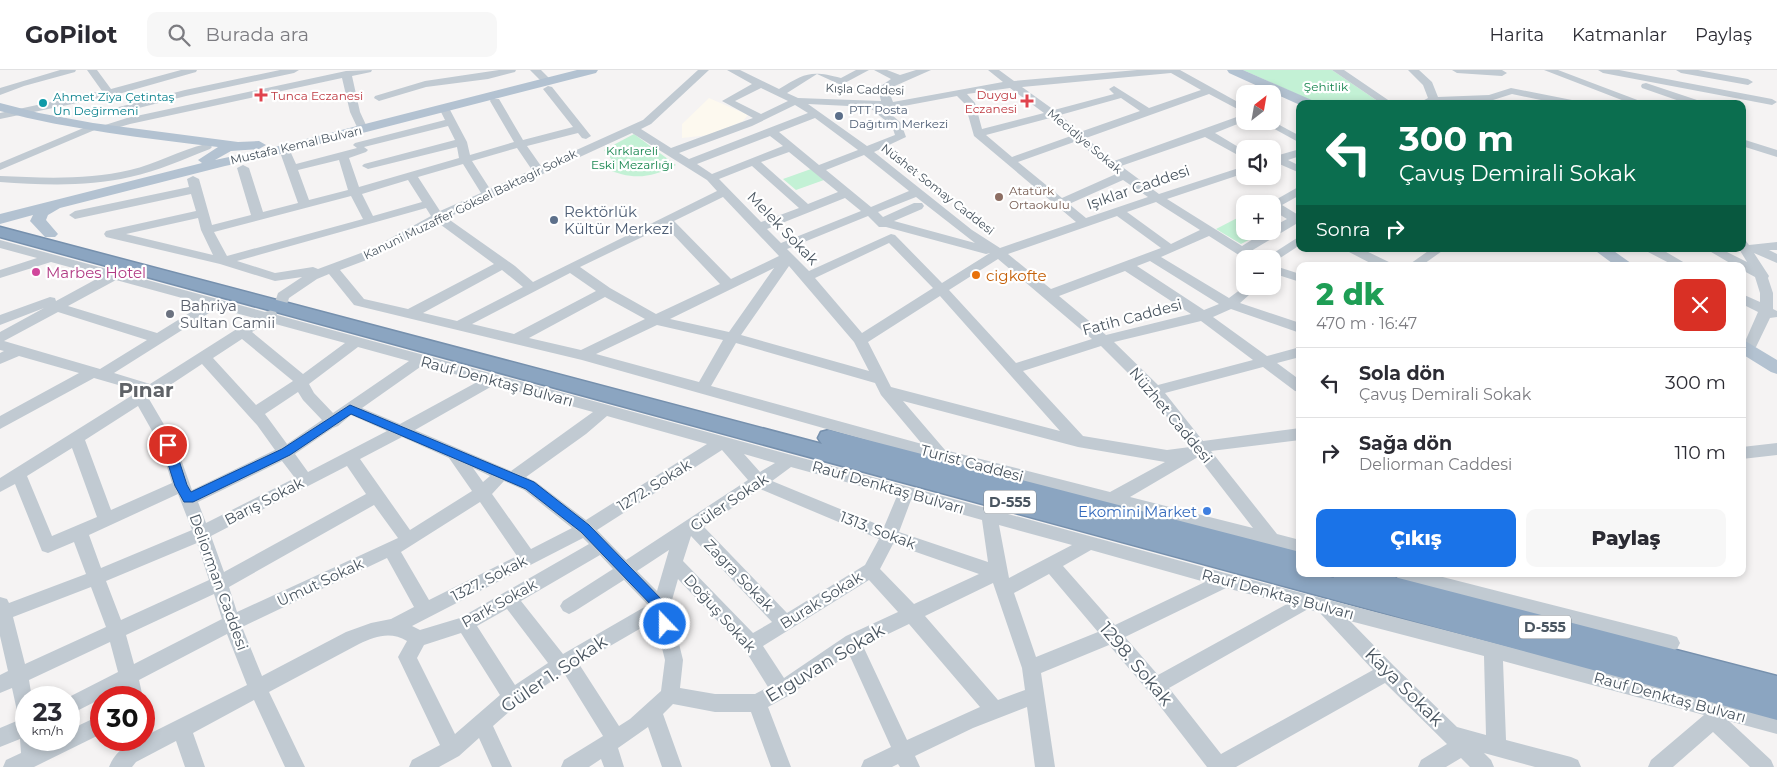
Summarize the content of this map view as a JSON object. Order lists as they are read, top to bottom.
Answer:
{
  "streets": {
    "highway": ["Rauf Denktaş Bulvarı", "D-555"],
    "main road": ["Mustafa Kemal Bulvarı"],
    "street": [
      "Kışla Caddesi",
      "Mecidiye Sokak",
      "Işıklar Caddesi",
      "Nüshet Somay Caddesi",
      "Kanuni Muzaffer Göksel Baktagir Sokak",
      "Melek Sokak",
      "Fatih Caddesi",
      "Nüzhet Caddesi",
      "Turist Caddesi",
      "1272. Sokak",
      "Barış Sokak",
      "Güler Sokak",
      "1313. Sokak",
      "Zagra Sokak",
      "1327. Sokak",
      "Deliorman Caddesi",
      "Umut Sokak",
      "Burak Sokak",
      "Park Sokak",
      "Doğuş Sokak",
      "Erguvan Sokak",
      "1298. Sokak",
      "Güler 1. Sokak",
      "Kaya Sokak"
    ]
  },
  "crossings": [
    ["Kışla Caddesi", "Mecidiye Sokak"],
    ["Kışla Caddesi", "Nüshet Somay Caddesi"],
    ["Mecidiye Sokak", "Işıklar Caddesi"],
    ["Mustafa Kemal Bulvarı", "Rauf Denktaş Bulvarı"],
    ["Işıklar Caddesi", "Nüshet Somay Caddesi"],
    ["Işıklar Caddesi", "Melek Sokak"],
    ["Işıklar Caddesi", "Nüzhet Caddesi"],
    ["Nüshet Somay Caddesi", "Nüzhet Caddesi"],
    ["Kanuni Muzaffer Göksel Baktagir Sokak", "Melek Sokak"],
    ["Kanuni Muzaffer Göksel Baktagir Sokak", "Rauf Denktaş Bulvarı"],
    ["Kanuni Muzaffer Göksel Baktagir Sokak", "Turist Caddesi"],
    ["Kanuni Muzaffer Göksel Baktagir Sokak", "Deliorman Caddesi"],
    ["Melek Sokak", "Turist Caddesi"],
    ["Fatih Caddesi", "Nüzhet Caddesi"],
    ["Rauf Denktaş Bulvarı", "Nüzhet Caddesi"],
    ["Rauf Denktaş Bulvarı", "Turist Caddesi"],
    ["Rauf Denktaş Bulvarı", "1272. Sokak"],
    ["Rauf Denktaş Bulvarı", "Barış Sokak"],
    ["Rauf Denktaş Bulvarı", "Güler Sokak"],
    ["Rauf Denktaş Bulvarı", "Umut Sokak"],
    ["Rauf Denktaş Bulvarı", "Burak Sokak"],
    ["Rauf Denktaş Bulvarı", "Erguvan Sokak"],
    ["Rauf Denktaş Bulvarı", "Kaya Sokak"],
    ["Nüzhet Caddesi", "Turist Caddesi"],
    ["1272. Sokak", "1327. Sokak"],
    ["Barış Sokak", "Deliorman Caddesi"],
    ["Güler Sokak", "1313. Sokak"],
    ["Güler Sokak", "Zagra Sokak"],
    ["Güler Sokak", "Doğuş Sokak"],
    ["Güler Sokak", "Erguvan Sokak"],
    ["Güler Sokak", "Güler 1. Sokak"],
    ["1313. Sokak", "Burak Sokak"],
    ["1313. Sokak", "Erguvan Sokak"],
    ["Zagra Sokak", "Burak Sokak"],
    ["Deliorman Caddesi", "Umut Sokak"],
    ["Burak Sokak", "Doğuş Sokak"],
    ["Doğuş Sokak", "Erguvan Sokak"],
    ["Erguvan Sokak", "1298. Sokak"]
  ],
  "districts": ["Pınar"],
  "parks": ["Şehitlik", "Kırklareli Eski Mezarlığı"],
  "places": {
    "health": ["Tunca Eczanesi", "Duygu Eczanesi"],
    "other": [
      "Ahmet Ziya Çetintaş Un Değirmeni",
      "PTT Posta Dağıtım Merkezi",
      "Atatürk Ortaokulu",
      "Rektörlük Kültür Merkezi",
      "Marbes Hotel",
      "cigkofte",
      "Bahriya Sultan Camii",
      "Ekomini Market"
    ]
  },
  "north": "top right",
  "page": {
    "header": "GoPilot",
    "search": "Burada ara",
    "nav": ["Harita", "Katmanlar", "Paylaş"],
    "map_buttons": ["+", "−"],
    "turn": ["300 m", "Çavuş Demirali Sokak"],
    "then": "Sonra",
    "heading": ["2 dk", "470 m · 16:47"],
    "list": [
      {
        "name": "Sola dön",
        "note": "Çavuş Demirali Sokak",
        "value": "300 m"
      },
      {
        "name": "Sağa dön",
        "note": "Deliorman Caddesi",
        "value": "110 m"
      }
    ],
    "buttons": ["Çıkış", "Paylaş"],
    "speed": "23 km/h",
    "limit": "30"
  }
}
